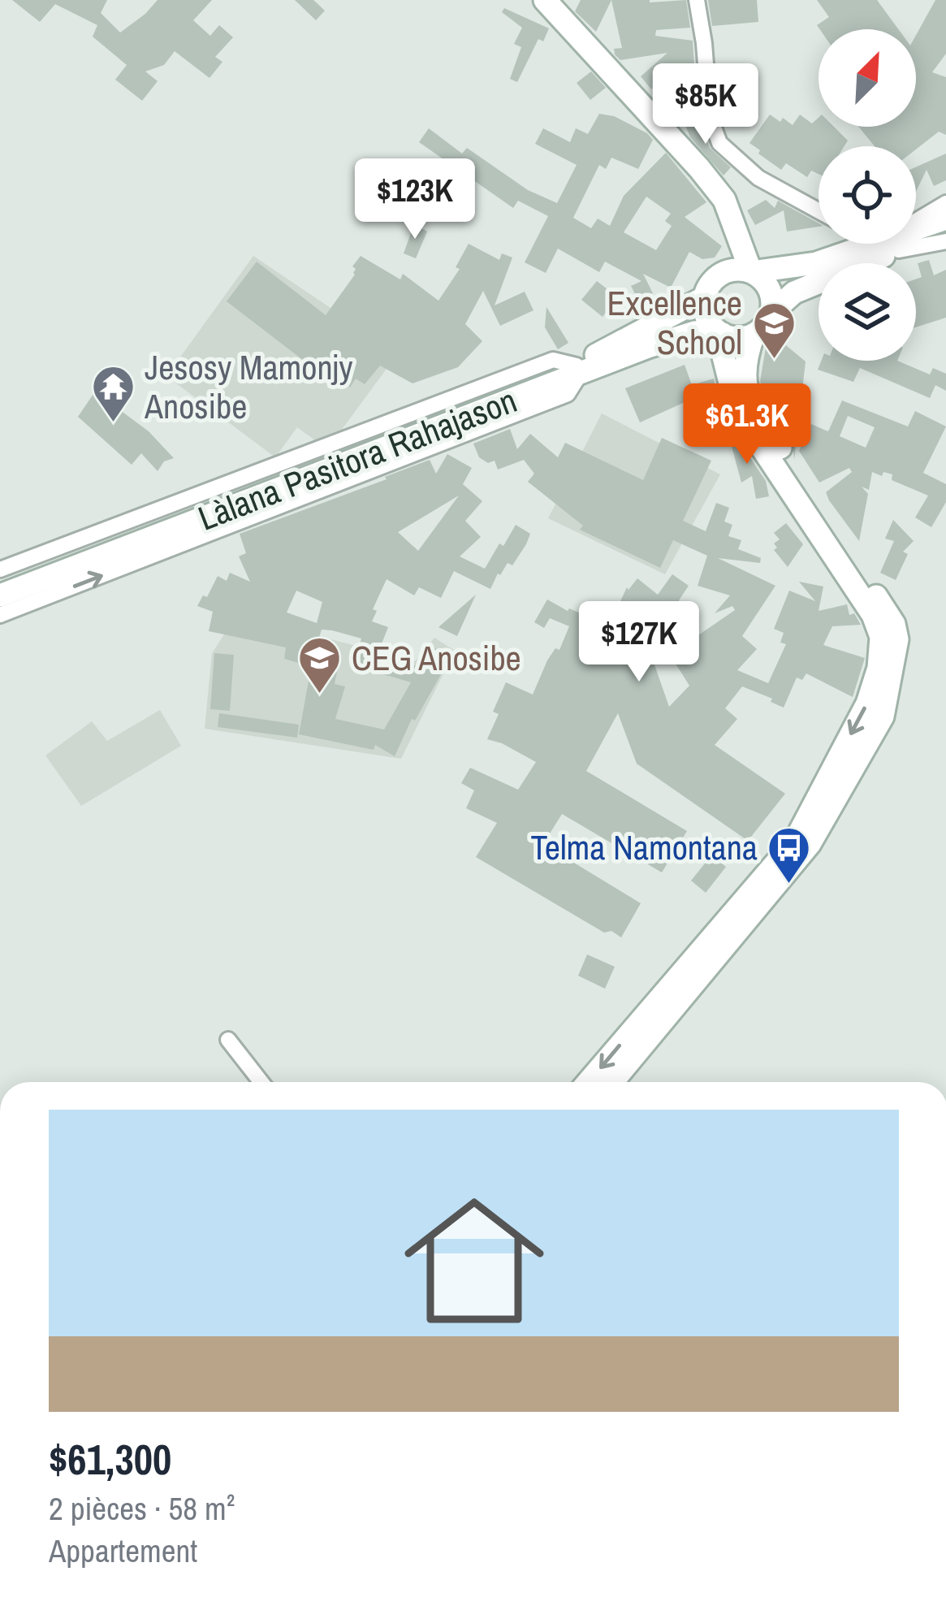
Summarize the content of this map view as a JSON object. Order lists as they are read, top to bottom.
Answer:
{
  "streets": {
    "main road": ["Làlana Pasitora Rahajason"]
  },
  "places": {
    "school or university": ["Excellence School", "CEG Anosibe"],
    "temple": ["Jesosy Mamonjy Anosibe"],
    "bus stop": ["Telma Namontana"]
  },
  "north": "top right",
  "page": {
    "price": [
      "$85K",
      "$123K",
      "$61.3K",
      "$127K"
    ],
    "list": [
      {
        "name": "$61,300",
        "note": "2 pièces · 58 m² · Appartement"
      }
    ]
  }
}
